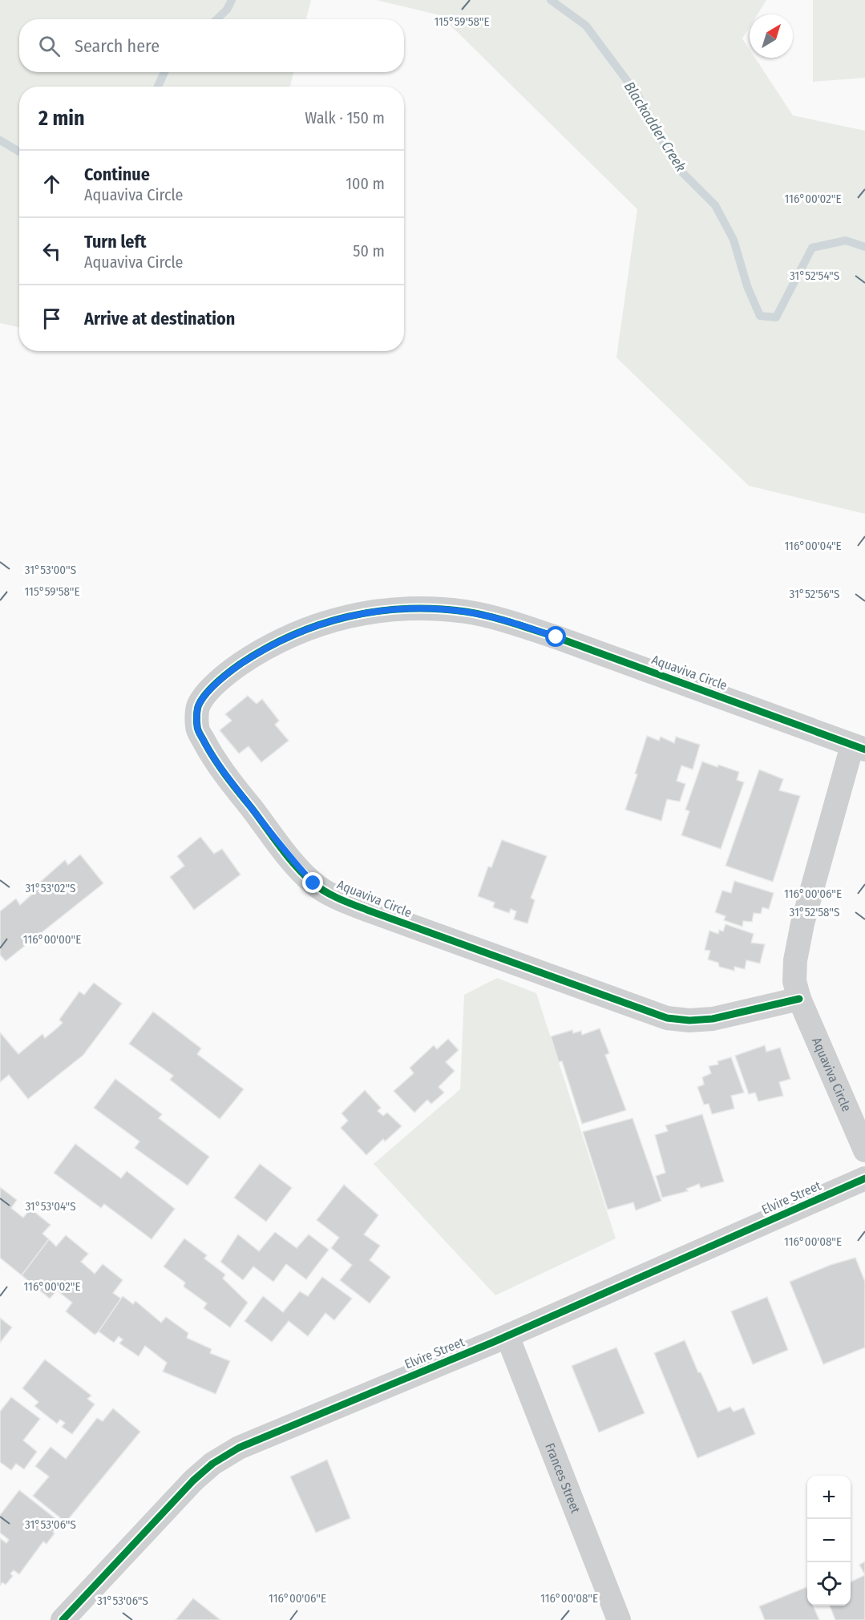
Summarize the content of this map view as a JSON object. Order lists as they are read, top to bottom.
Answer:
{
  "streets": {
    "street": ["Aquaviva Circle", "Elvire Street", "Frances Street"]
  },
  "crossings": [
    ["Elvire Street", "Frances Street"]
  ],
  "water": ["Blackadder Creek"],
  "north": "top right",
  "page": {
    "search": "Search here",
    "heading": ["2 min", "Walk · 150 m"],
    "list": [
      ["Continue", "Aquaviva Circle", "100 m"],
      ["Turn left", "Aquaviva Circle", "50 m"],
      "Arrive at destination"
    ],
    "map_buttons": ["+", "−"]
  },
  "coordinates": [
    "115°59'58\"E",
    "116°00'02\"E",
    "31°52'54\"S",
    "116°00'04\"E",
    "31°53'00\"S",
    "31°52'56\"S",
    "31°53'02\"S",
    "116°00'06\"E",
    "31°52'58\"S",
    "116°00'00\"E",
    "31°53'04\"S",
    "116°00'08\"E",
    "31°53'06\"S"
  ]
}
